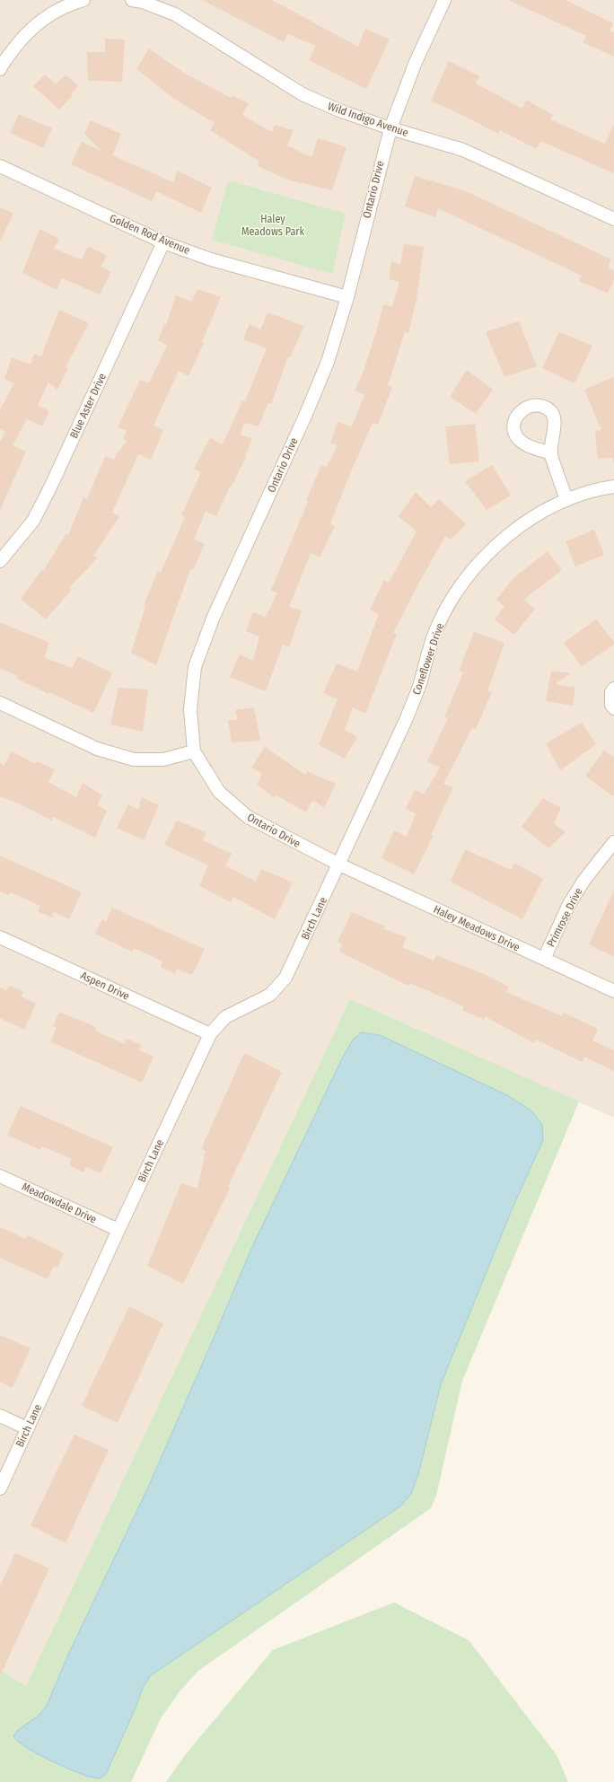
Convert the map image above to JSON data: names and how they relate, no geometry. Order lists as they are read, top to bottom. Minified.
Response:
{"streets":{"street":["Wild Indigo Avenue","Ontario Drive","Golden Rod Avenue","Blue Aster Drive","Coneflower Drive","Primrose Drive","Birch Lane","Haley Meadows Drive","Aspen Drive","Meadowdale Drive"]},"crossings":[["Wild Indigo Avenue","Ontario Drive"],["Ontario Drive","Golden Rod Avenue"],["Ontario Drive","Coneflower Drive"],["Ontario Drive","Birch Lane"],["Ontario Drive","Haley Meadows Drive"],["Golden Rod Avenue","Blue Aster Drive"],["Coneflower Drive","Birch Lane"],["Coneflower Drive","Haley Meadows Drive"],["Primrose Drive","Haley Meadows Drive"],["Birch Lane","Haley Meadows Drive"],["Birch Lane","Aspen Drive"],["Birch Lane","Meadowdale Drive"]],"parks":["Haley Meadows Park"]}
